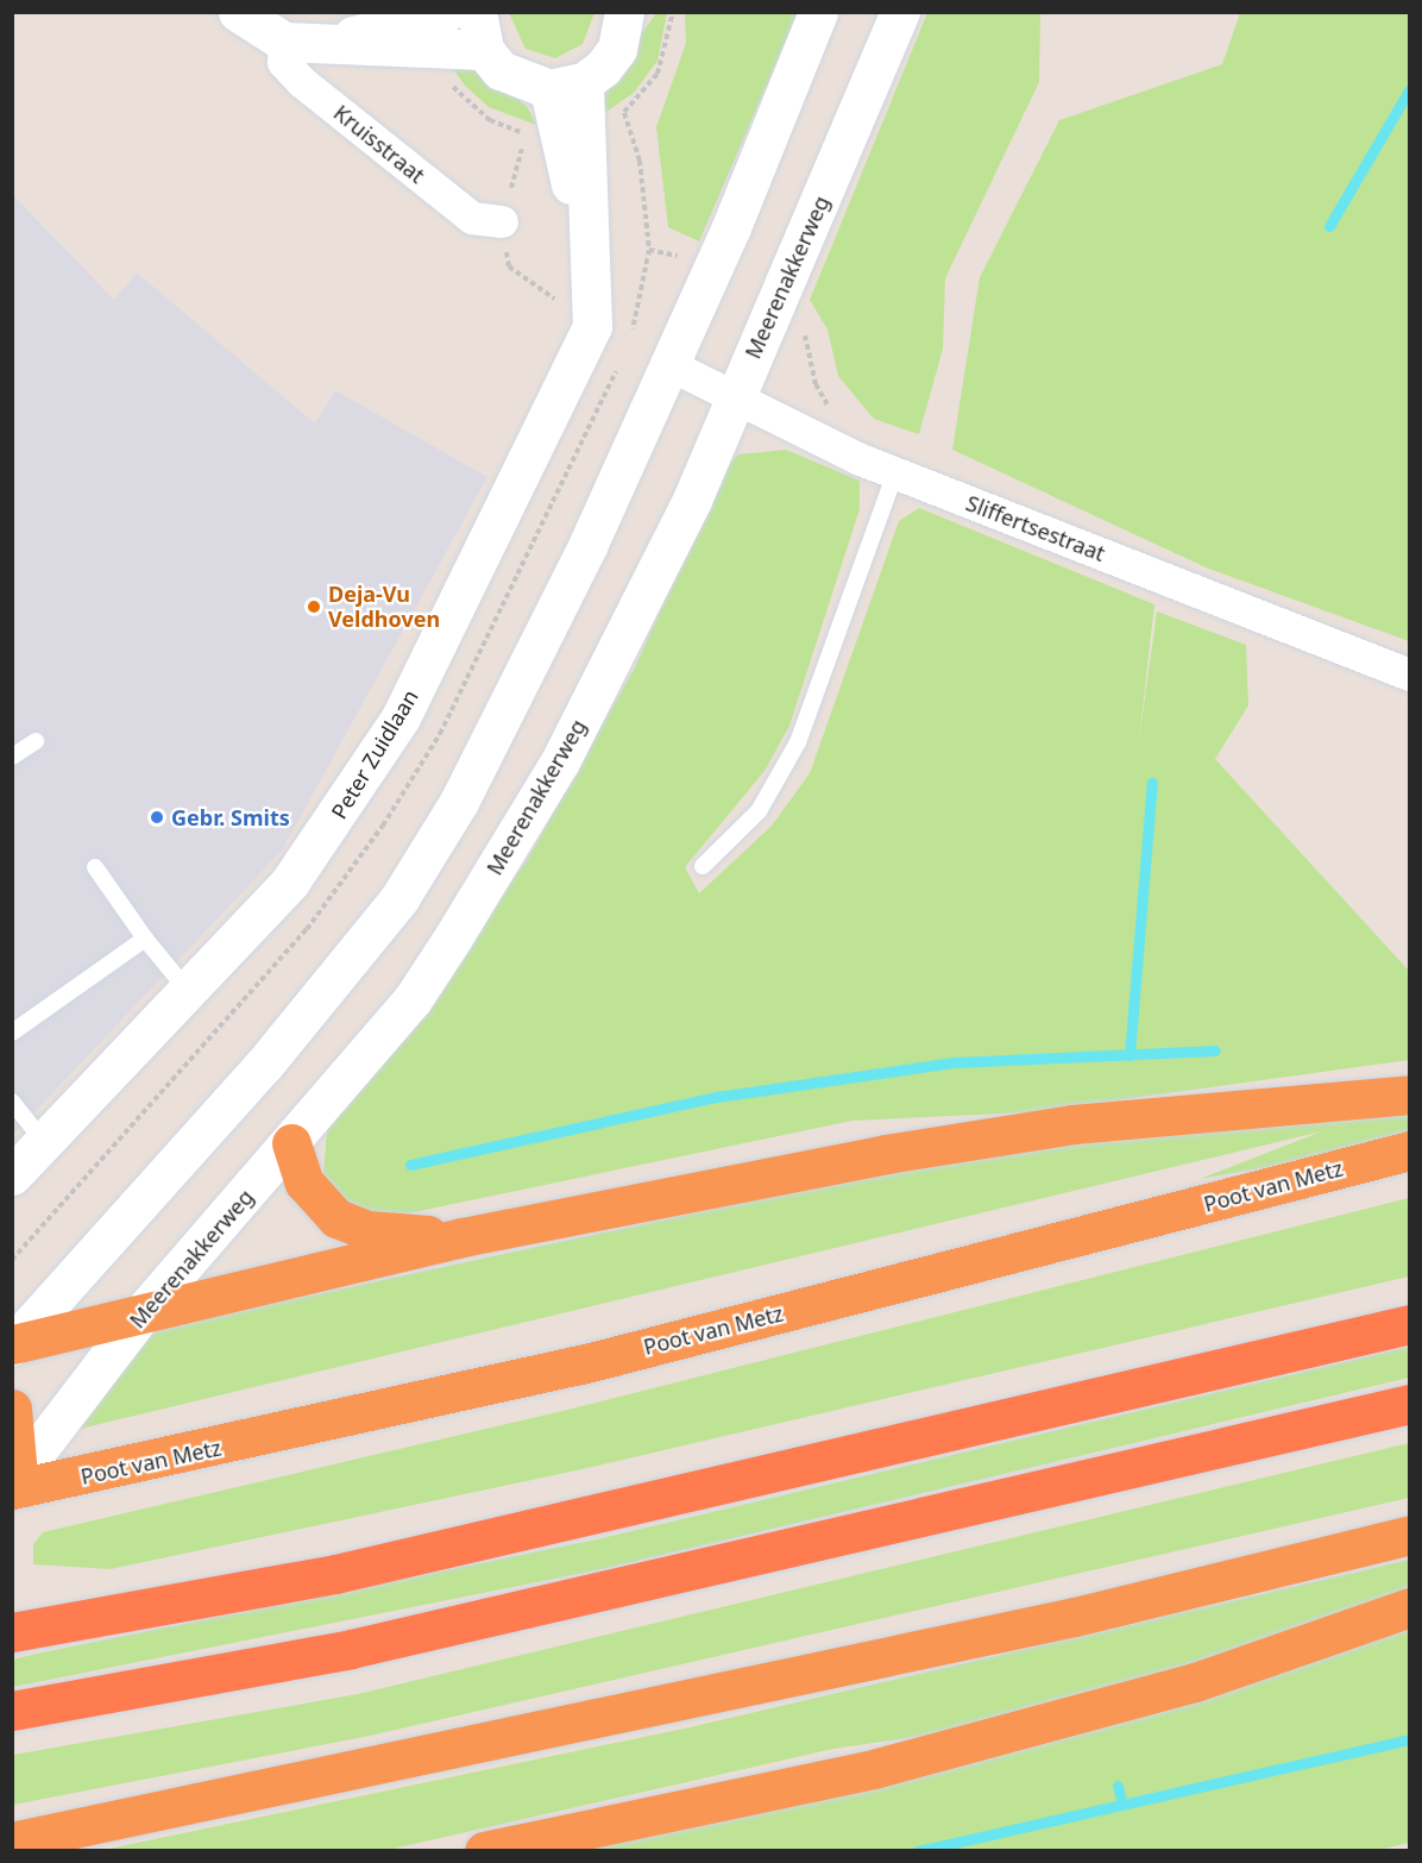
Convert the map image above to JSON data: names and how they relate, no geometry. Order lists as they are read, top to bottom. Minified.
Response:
{"streets":{"highway":["Poot van Metz"],"main road":["Meerenakkerweg","Peter Zuidlaan"],"street":["Kruisstraat","Sliffertsestraat"]},"crossings":[["Meerenakkerweg","Sliffertsestraat"],["Meerenakkerweg","Poot van Metz"]],"places":["Deja-Vu Veldhoven","Gebr. Smits"]}
